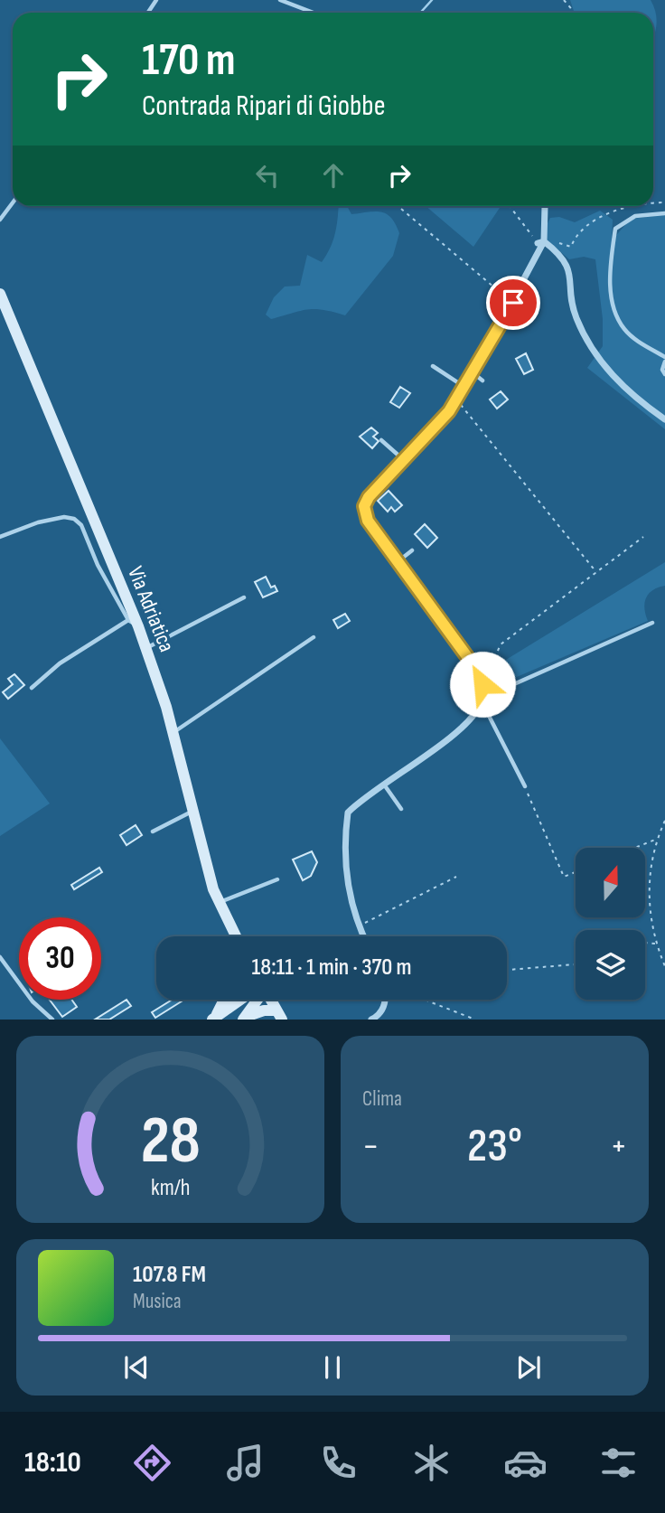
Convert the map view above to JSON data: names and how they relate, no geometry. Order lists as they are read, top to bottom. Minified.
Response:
{"streets":{"main road":["Via Adriatica"]},"north":"top","page":{"turn":["170 m","Contrada Ripari di Giobbe"],"limit":"30","trip":"18:11 · 1 min · 370 m","tile":"Clima","heat":["−","23°","+"],"song":["107.8 FM","Musica"],"tabs":"18:10","gauge":["28","km/h"]}}
